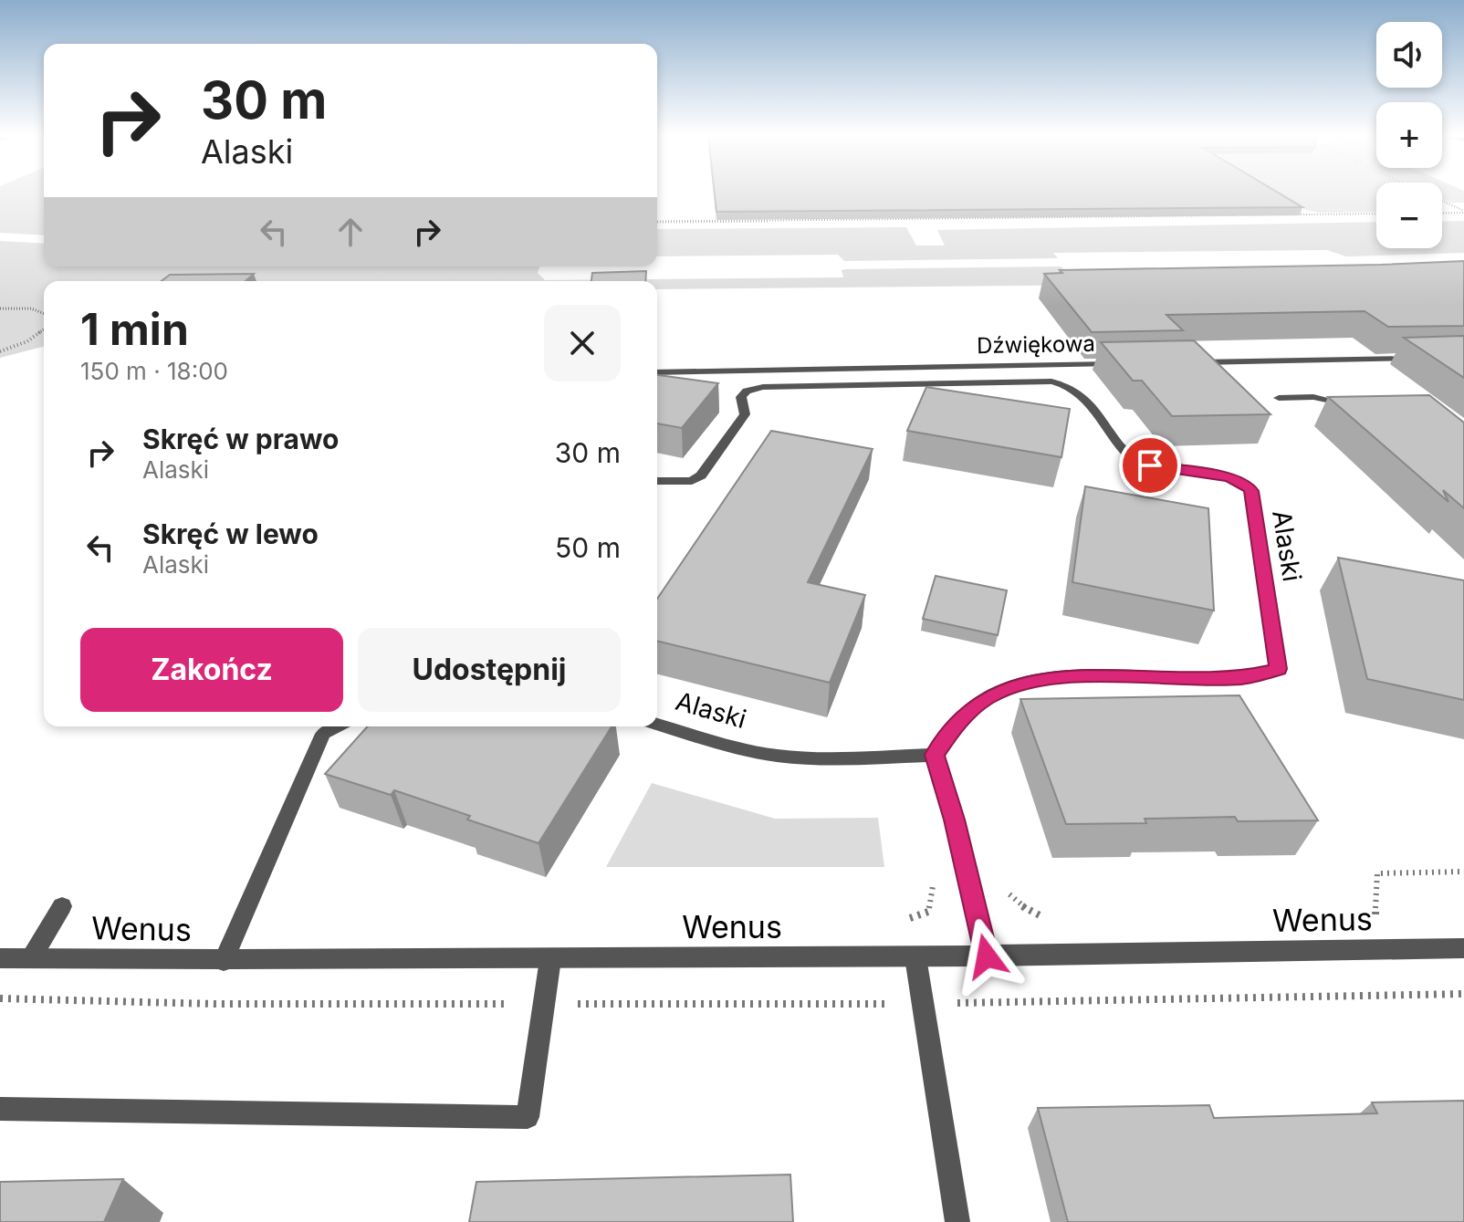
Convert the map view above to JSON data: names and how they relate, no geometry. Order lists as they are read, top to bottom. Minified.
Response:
{"streets":{"street":["Dźwiękowa","Alaski","Wenus"]},"page":{"map_buttons":["+","−"],"turn":["30 m","Alaski"],"heading":["1 min","150 m · 18:00"],"list":[{"name":"Skręć w prawo","note":"Alaski","value":"30 m"},{"name":"Skręć w lewo","note":"Alaski","value":"50 m"}],"buttons":["Zakończ","Udostępnij"]}}
